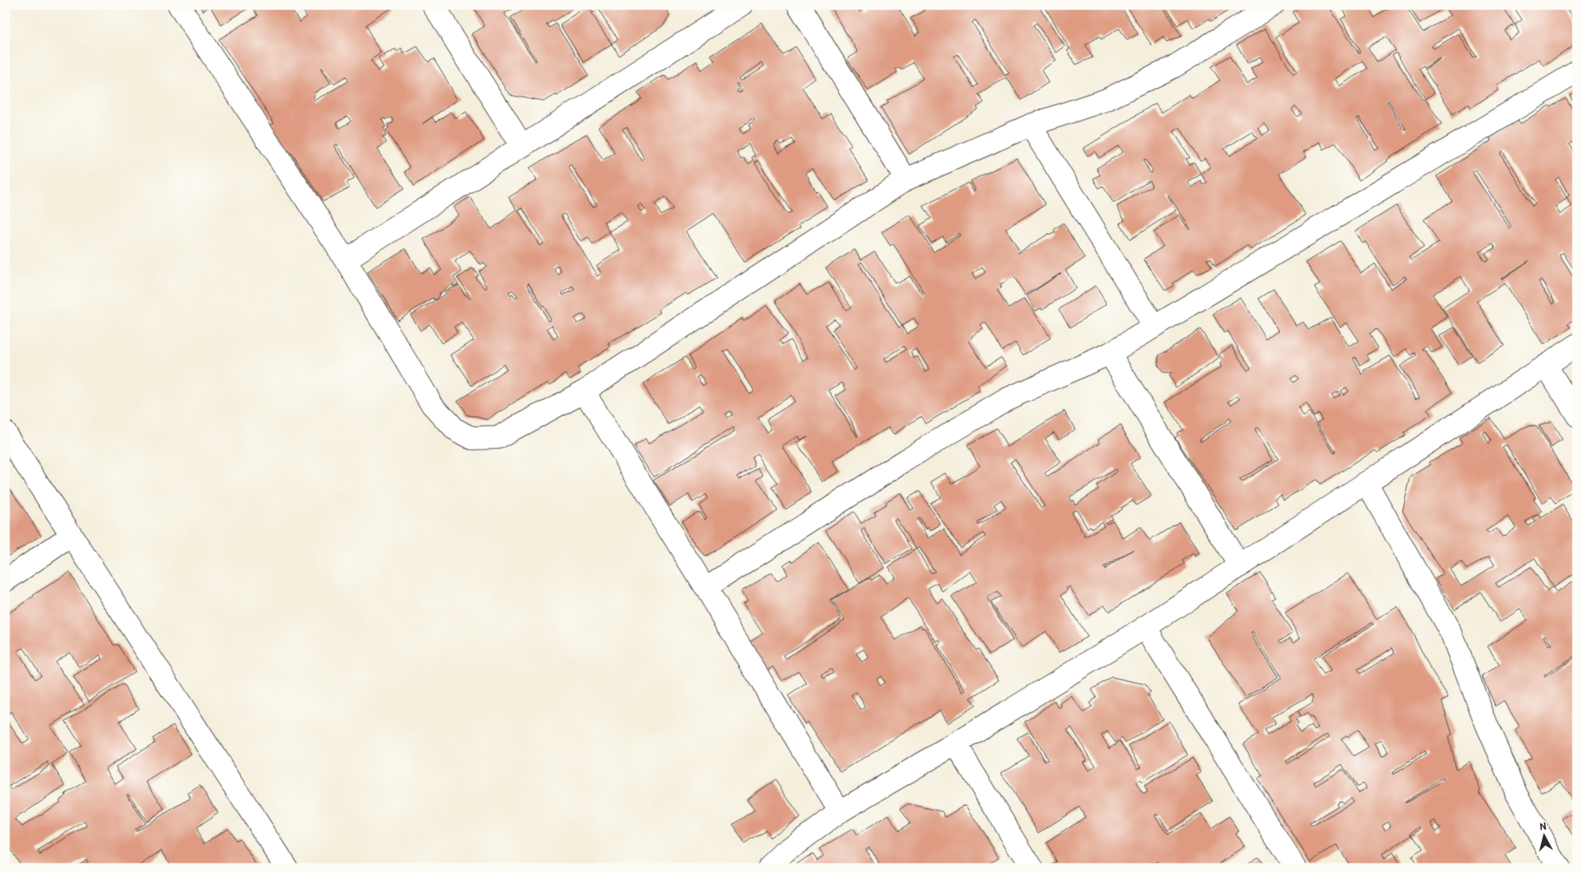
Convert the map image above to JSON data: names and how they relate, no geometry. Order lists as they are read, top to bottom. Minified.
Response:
{"north":"top"}
